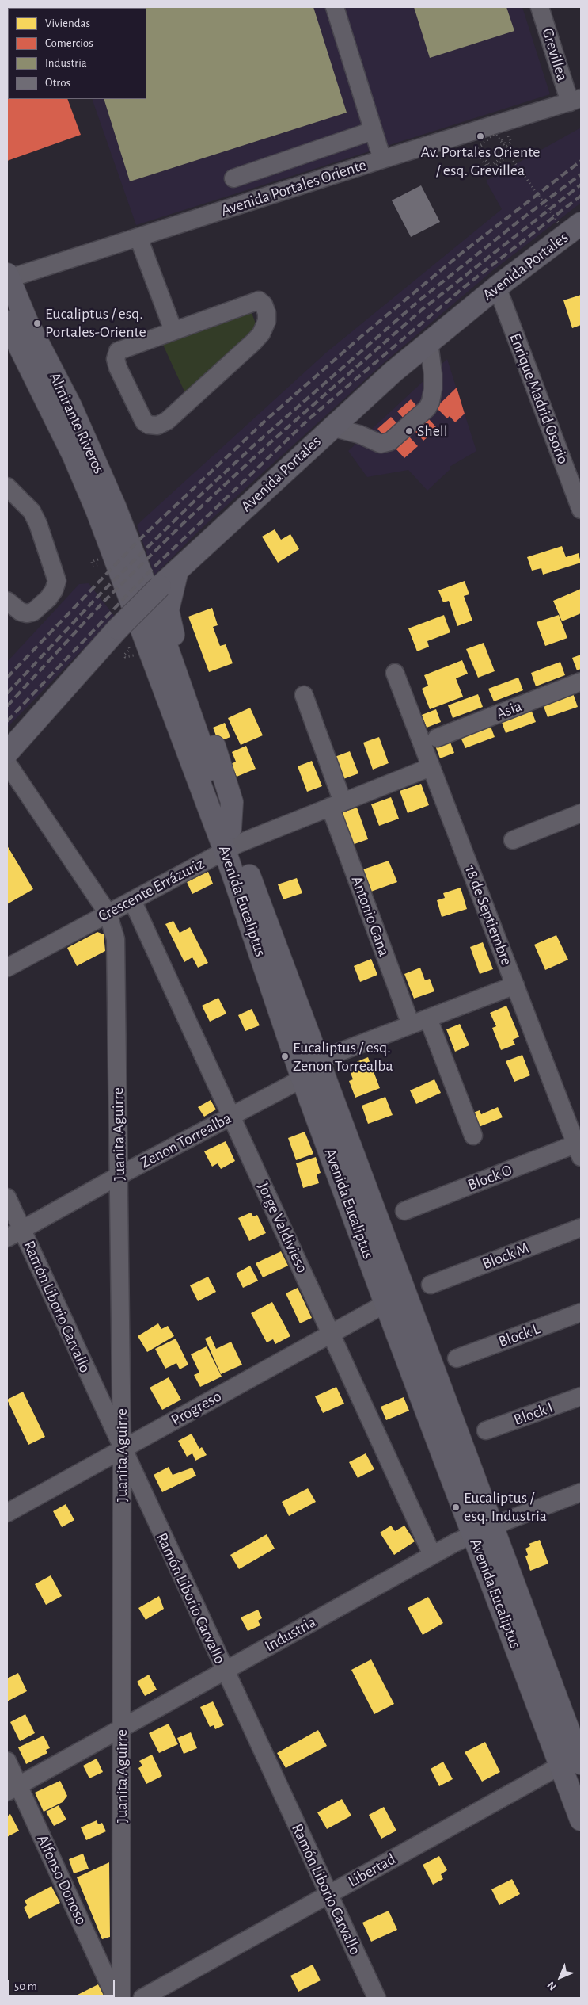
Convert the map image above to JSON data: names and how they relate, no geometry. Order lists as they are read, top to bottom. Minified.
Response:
{"streets":{"main road":["Avenida Portales","Almirante Riveros","Avenida Eucaliptus"],"street":["Grevillea","Avenida Portales Oriente","Enrique Madrid Osorio","Asia","Crescente Errázuriz","18 de Septiembre","Antonio Gana","Juanita Aguirre","Zenon Torrealba","Block O","Jorge Valdivieso","Block M","Ramón Liborio Carvallo","Block L","Progreso","Block I","Industria","Libertad","Alfonso Donoso"]},"crossings":[["Grevillea","Avenida Portales Oriente"],["Avenida Portales Oriente","Almirante Riveros"],["Avenida Portales","Enrique Madrid Osorio"],["Almirante Riveros","Avenida Eucaliptus"],["Crescente Errázuriz","Avenida Eucaliptus"],["Crescente Errázuriz","18 de Septiembre"],["Crescente Errázuriz","Antonio Gana"],["Crescente Errázuriz","Juanita Aguirre"],["Crescente Errázuriz","Jorge Valdivieso"],["Avenida Eucaliptus","Zenon Torrealba"],["Avenida Eucaliptus","Progreso"],["Avenida Eucaliptus","Industria"],["Avenida Eucaliptus","Libertad"],["18 de Septiembre","Block O"],["Juanita Aguirre","Zenon Torrealba"],["Juanita Aguirre","Ramón Liborio Carvallo"],["Juanita Aguirre","Progreso"],["Juanita Aguirre","Industria"],["Zenon Torrealba","Jorge Valdivieso"],["Zenon Torrealba","Ramón Liborio Carvallo"],["Jorge Valdivieso","Progreso"],["Jorge Valdivieso","Industria"],["Ramón Liborio Carvallo","Progreso"],["Ramón Liborio Carvallo","Industria"],["Ramón Liborio Carvallo","Libertad"],["Industria","Alfonso Donoso"]],"places":["Av. Portales Oriente / esq. Grevillea","Eucaliptus / esq. Portales-Oriente","Shell","Eucaliptus / esq. Zenon Torrealba","Eucaliptus / esq. Industria"],"legend":["Viviendas","Comercios","Industria","Otros"],"scale_bar":"50 m","north":"bottom left"}
